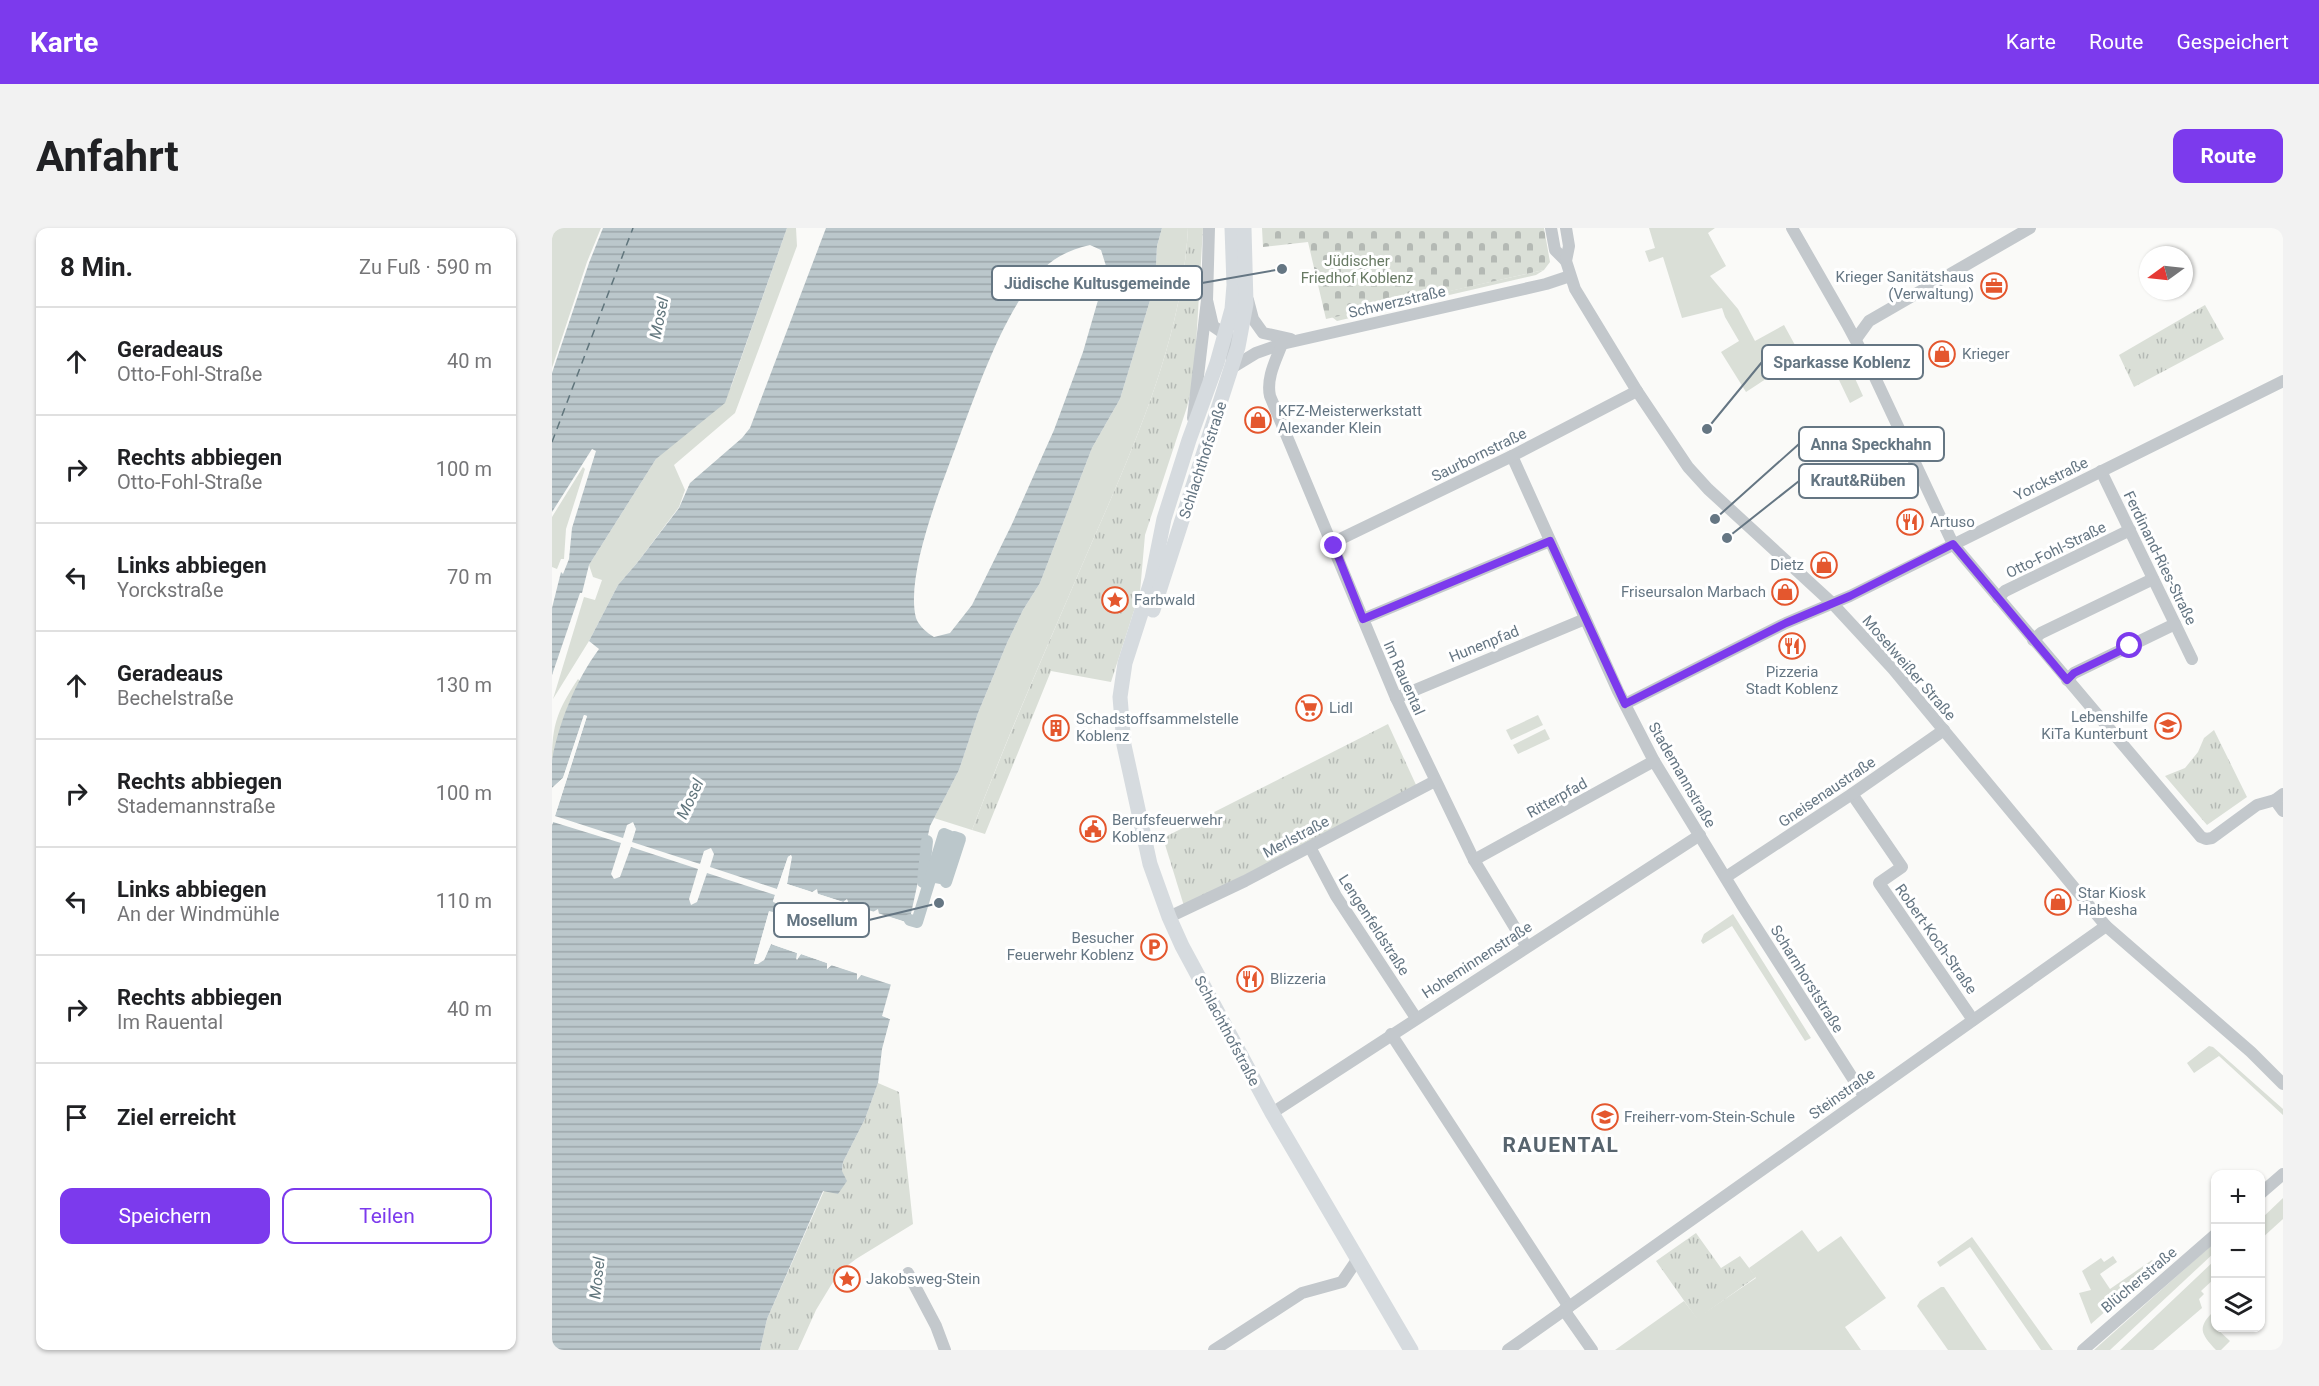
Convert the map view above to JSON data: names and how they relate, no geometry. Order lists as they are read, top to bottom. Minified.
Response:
{"streets":{"main road":["Schlachthofstraße"],"street":["Schwerzstraße","Saurbornstraße","Yorckstraße","Otto-Fohl-Straße","Ferdinand-Ries-Straße","Hunenpfad","Moselweißer Straße","Im Rauental","Stademannstraße","Gneisenaustraße","Ritterpfad","Merlstraße","Lengenfeldstraße","Robert-Koch-Straße","Hoheminnenstraße","Scharnhorststraße","Steinstraße","Blücherstraße"]},"crossings":[["Schwerzstraße","Schlachthofstraße"],["Schwerzstraße","Moselweißer Straße"],["Schwerzstraße","Im Rauental"],["Saurbornstraße","Moselweißer Straße"],["Saurbornstraße","Im Rauental"],["Saurbornstraße","Stademannstraße"],["Schlachthofstraße","Merlstraße"],["Schlachthofstraße","Hoheminnenstraße"],["Yorckstraße","Otto-Fohl-Straße"],["Yorckstraße","Ferdinand-Ries-Straße"],["Yorckstraße","Moselweißer Straße"],["Yorckstraße","Stademannstraße"],["Otto-Fohl-Straße","Ferdinand-Ries-Straße"],["Hunenpfad","Im Rauental"],["Hunenpfad","Stademannstraße"],["Moselweißer Straße","Gneisenaustraße"],["Moselweißer Straße","Steinstraße"],["Im Rauental","Ritterpfad"],["Im Rauental","Merlstraße"],["Im Rauental","Hoheminnenstraße"],["Stademannstraße","Gneisenaustraße"],["Stademannstraße","Ritterpfad"],["Stademannstraße","Hoheminnenstraße"],["Stademannstraße","Scharnhorststraße"],["Gneisenaustraße","Robert-Koch-Straße"],["Gneisenaustraße","Scharnhorststraße"],["Merlstraße","Lengenfeldstraße"],["Lengenfeldstraße","Hoheminnenstraße"],["Robert-Koch-Straße","Steinstraße"],["Scharnhorststraße","Steinstraße"]],"districts":["RAUENTAL"],"water":["Mosel"],"parks":["Jüdischer Friedhof Koblenz"],"places":{"other":["Jüdische Kultusgemeinde","Sparkasse Koblenz","Anna Speckhahn","Kraut&Rüben","Mosellum"],"office":["Krieger Sanitätshaus (Verwaltung)"],"shop":["Krieger","KFZ-Meisterwerkstatt Alexander Klein","Dietz","Friseursalon Marbach","Star Kiosk Habesha"],"restaurant":["Artuso","Pizzeria Stadt Koblenz","Blizzeria"],"place":["Farbwald","Jakobsweg-Stein"],"supermarket":["Lidl"],"school or university":["Lebenshilfe KiTa Kunterbunt","Freiherr-vom-Stein-Schule"],"building":["Schadstoffsammelstelle Koblenz"],"public building":["Berufsfeuerwehr Koblenz"],"parking":["Besucher Feuerwehr Koblenz"]},"north":"left","page":{"header":"Karte","nav":["Karte","Route","Gespeichert"],"buttons":["Route",["Speichern","Teilen"]],"title":"Anfahrt","heading":["8 Min.","Zu Fuß · 590 m"],"list":[["Geradeaus","Otto-Fohl-Straße","40 m"],["Rechts abbiegen","Otto-Fohl-Straße","100 m"],["Links abbiegen","Yorckstraße","70 m"],["Geradeaus","Bechelstraße","130 m"],["Rechts abbiegen","Stademannstraße","100 m"],["Links abbiegen","An der Windmühle","110 m"],["Rechts abbiegen","Im Rauental","40 m"],"Ziel erreicht"],"map_buttons":["+","−"]}}
